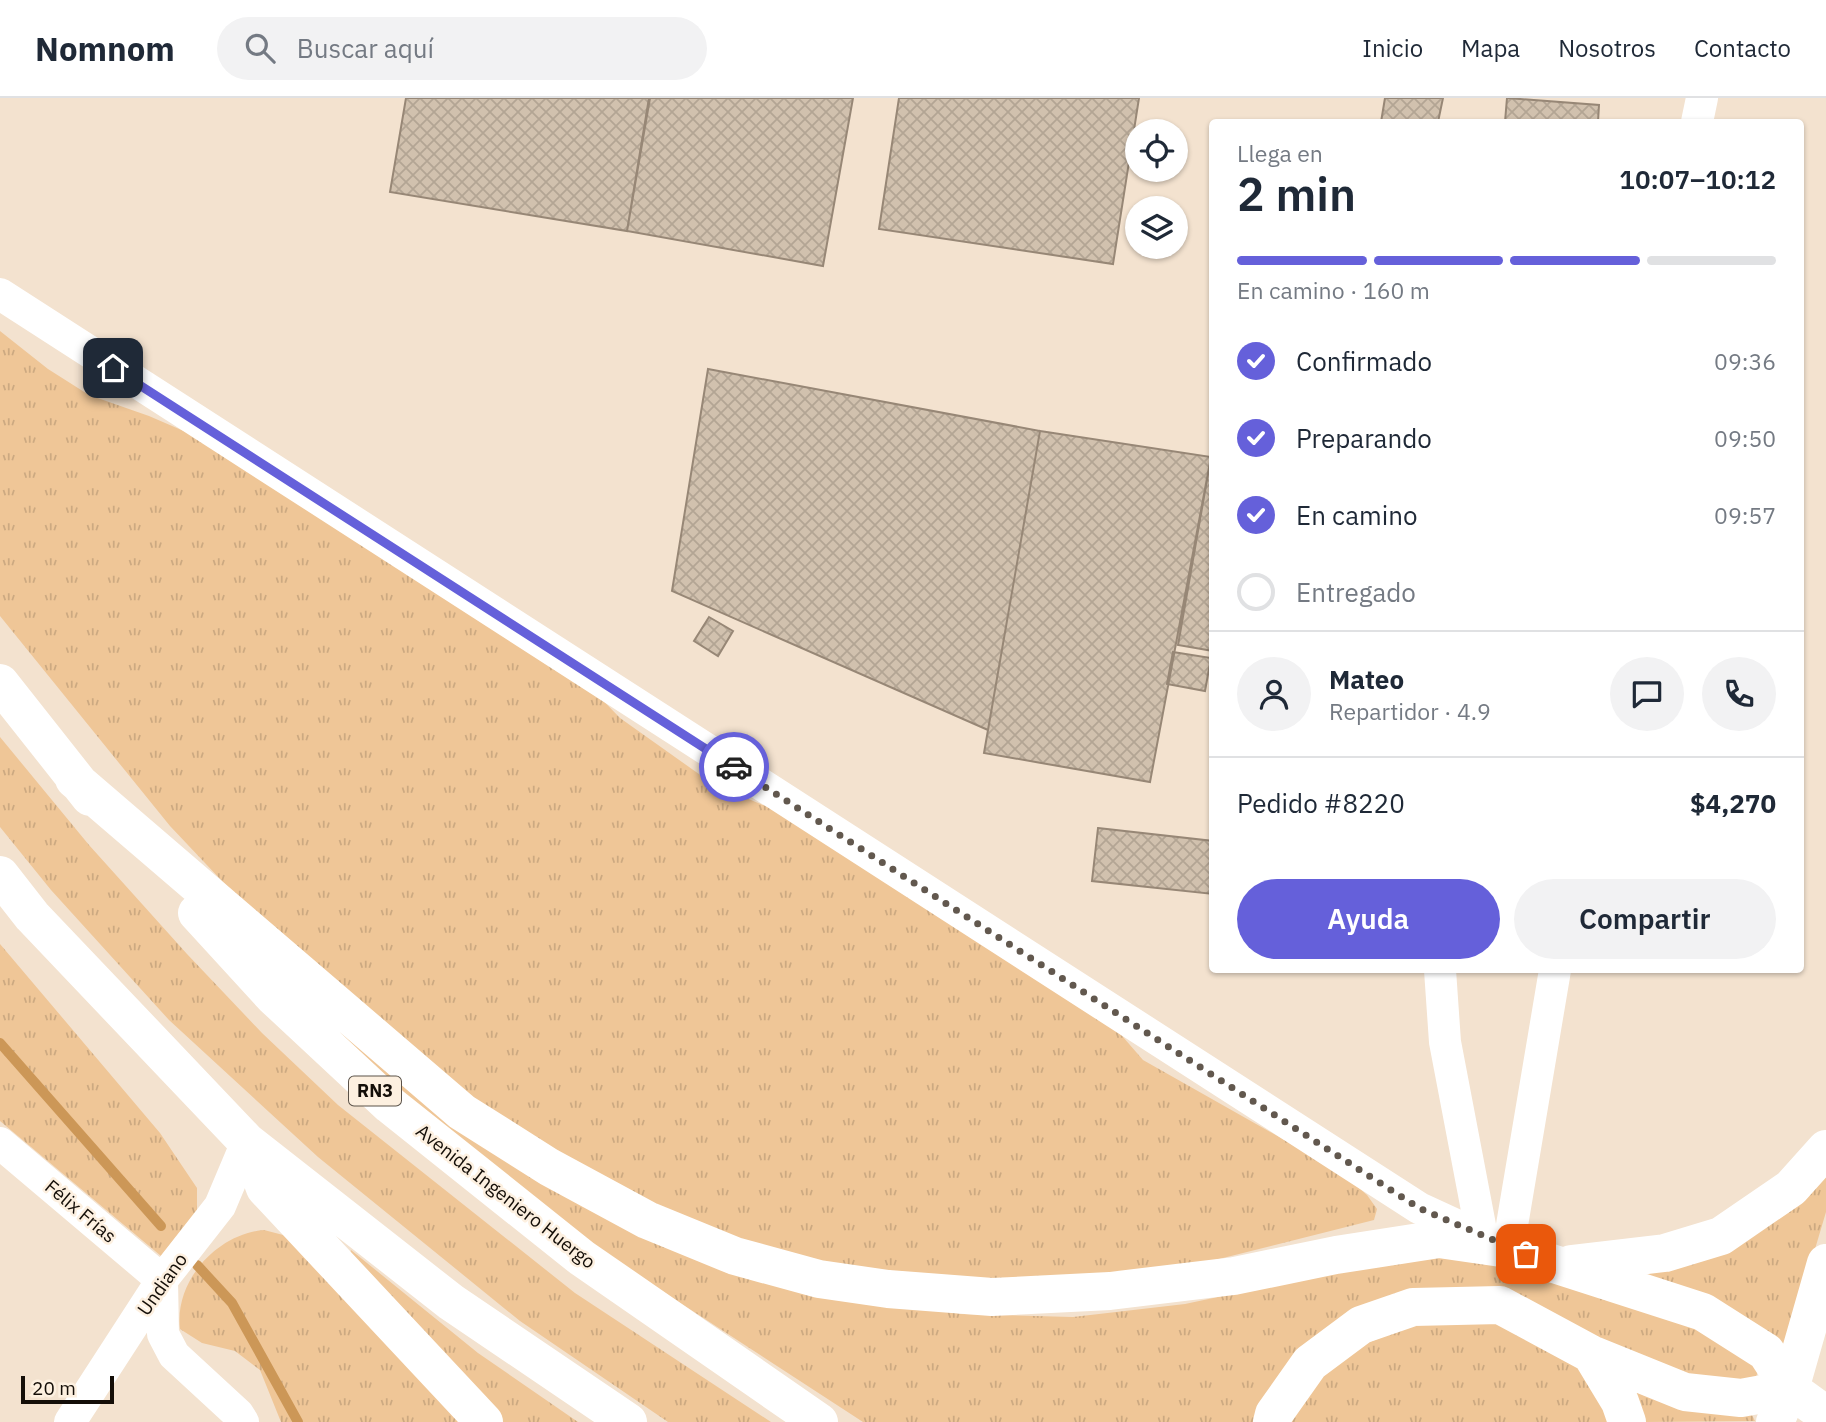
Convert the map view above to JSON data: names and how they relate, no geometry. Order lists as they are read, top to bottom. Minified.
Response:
{"streets":{"main road":["RN3","Avenida Ingeniero Huergo"],"street":["Félix Frías","Undiano"]},"crossings":[["Félix Frías","Undiano"]],"scale_bar":"20 m","page":{"header":"Nomnom","search":"Buscar aquí","nav":["Inicio","Mapa","Nosotros","Contacto"],"heading":["2 min","Llega en","10:07–10:12"],"panel":["Mateo","Repartidor · 4.9","Pedido #8220","$4,270"],"bar":"En camino · 160 m","list":[["Confirmado","09:36"],["Preparando","09:50"],["En camino","09:57"],"Entregado"],"buttons":["Ayuda","Compartir"],"scale":"20 m"}}
